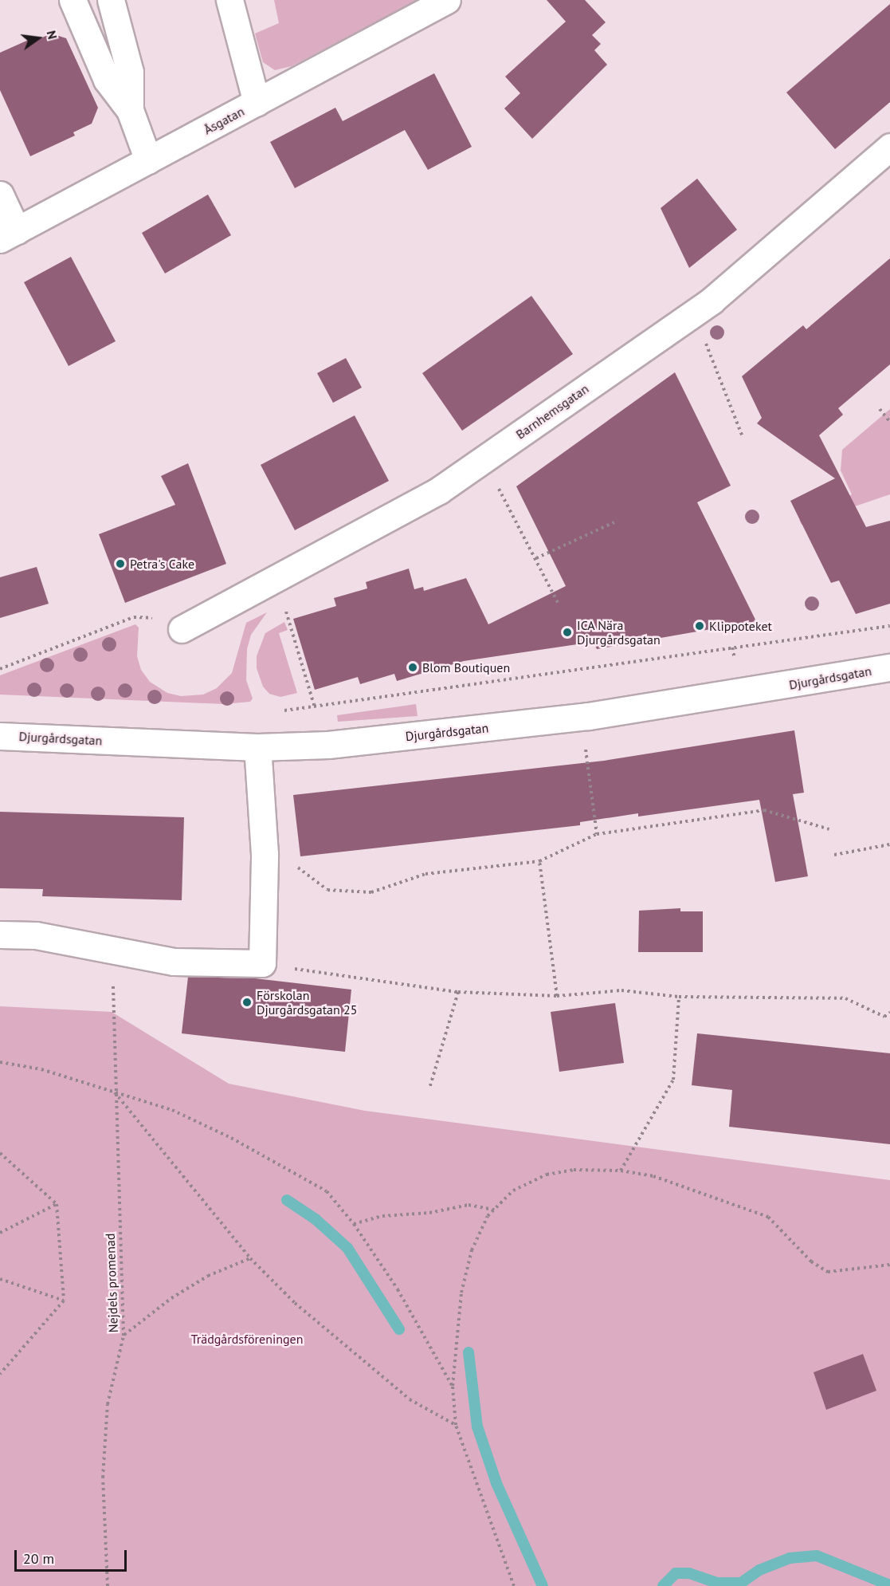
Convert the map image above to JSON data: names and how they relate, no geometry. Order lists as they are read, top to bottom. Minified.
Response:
{"streets":{"street":["Åsgatan","Barnhemsgatan","Djurgårdsgatan"],"path":["Nejdels promenad"]},"parks":["Trädgårdsföreningen"],"places":["Petra's Cake","Klippoteket","ICA Nära Djurgårdsgatan","Blom Boutiquen","Förskolan Djurgårdsgatan 25"],"scale_bar":"20 m","north":"right"}
